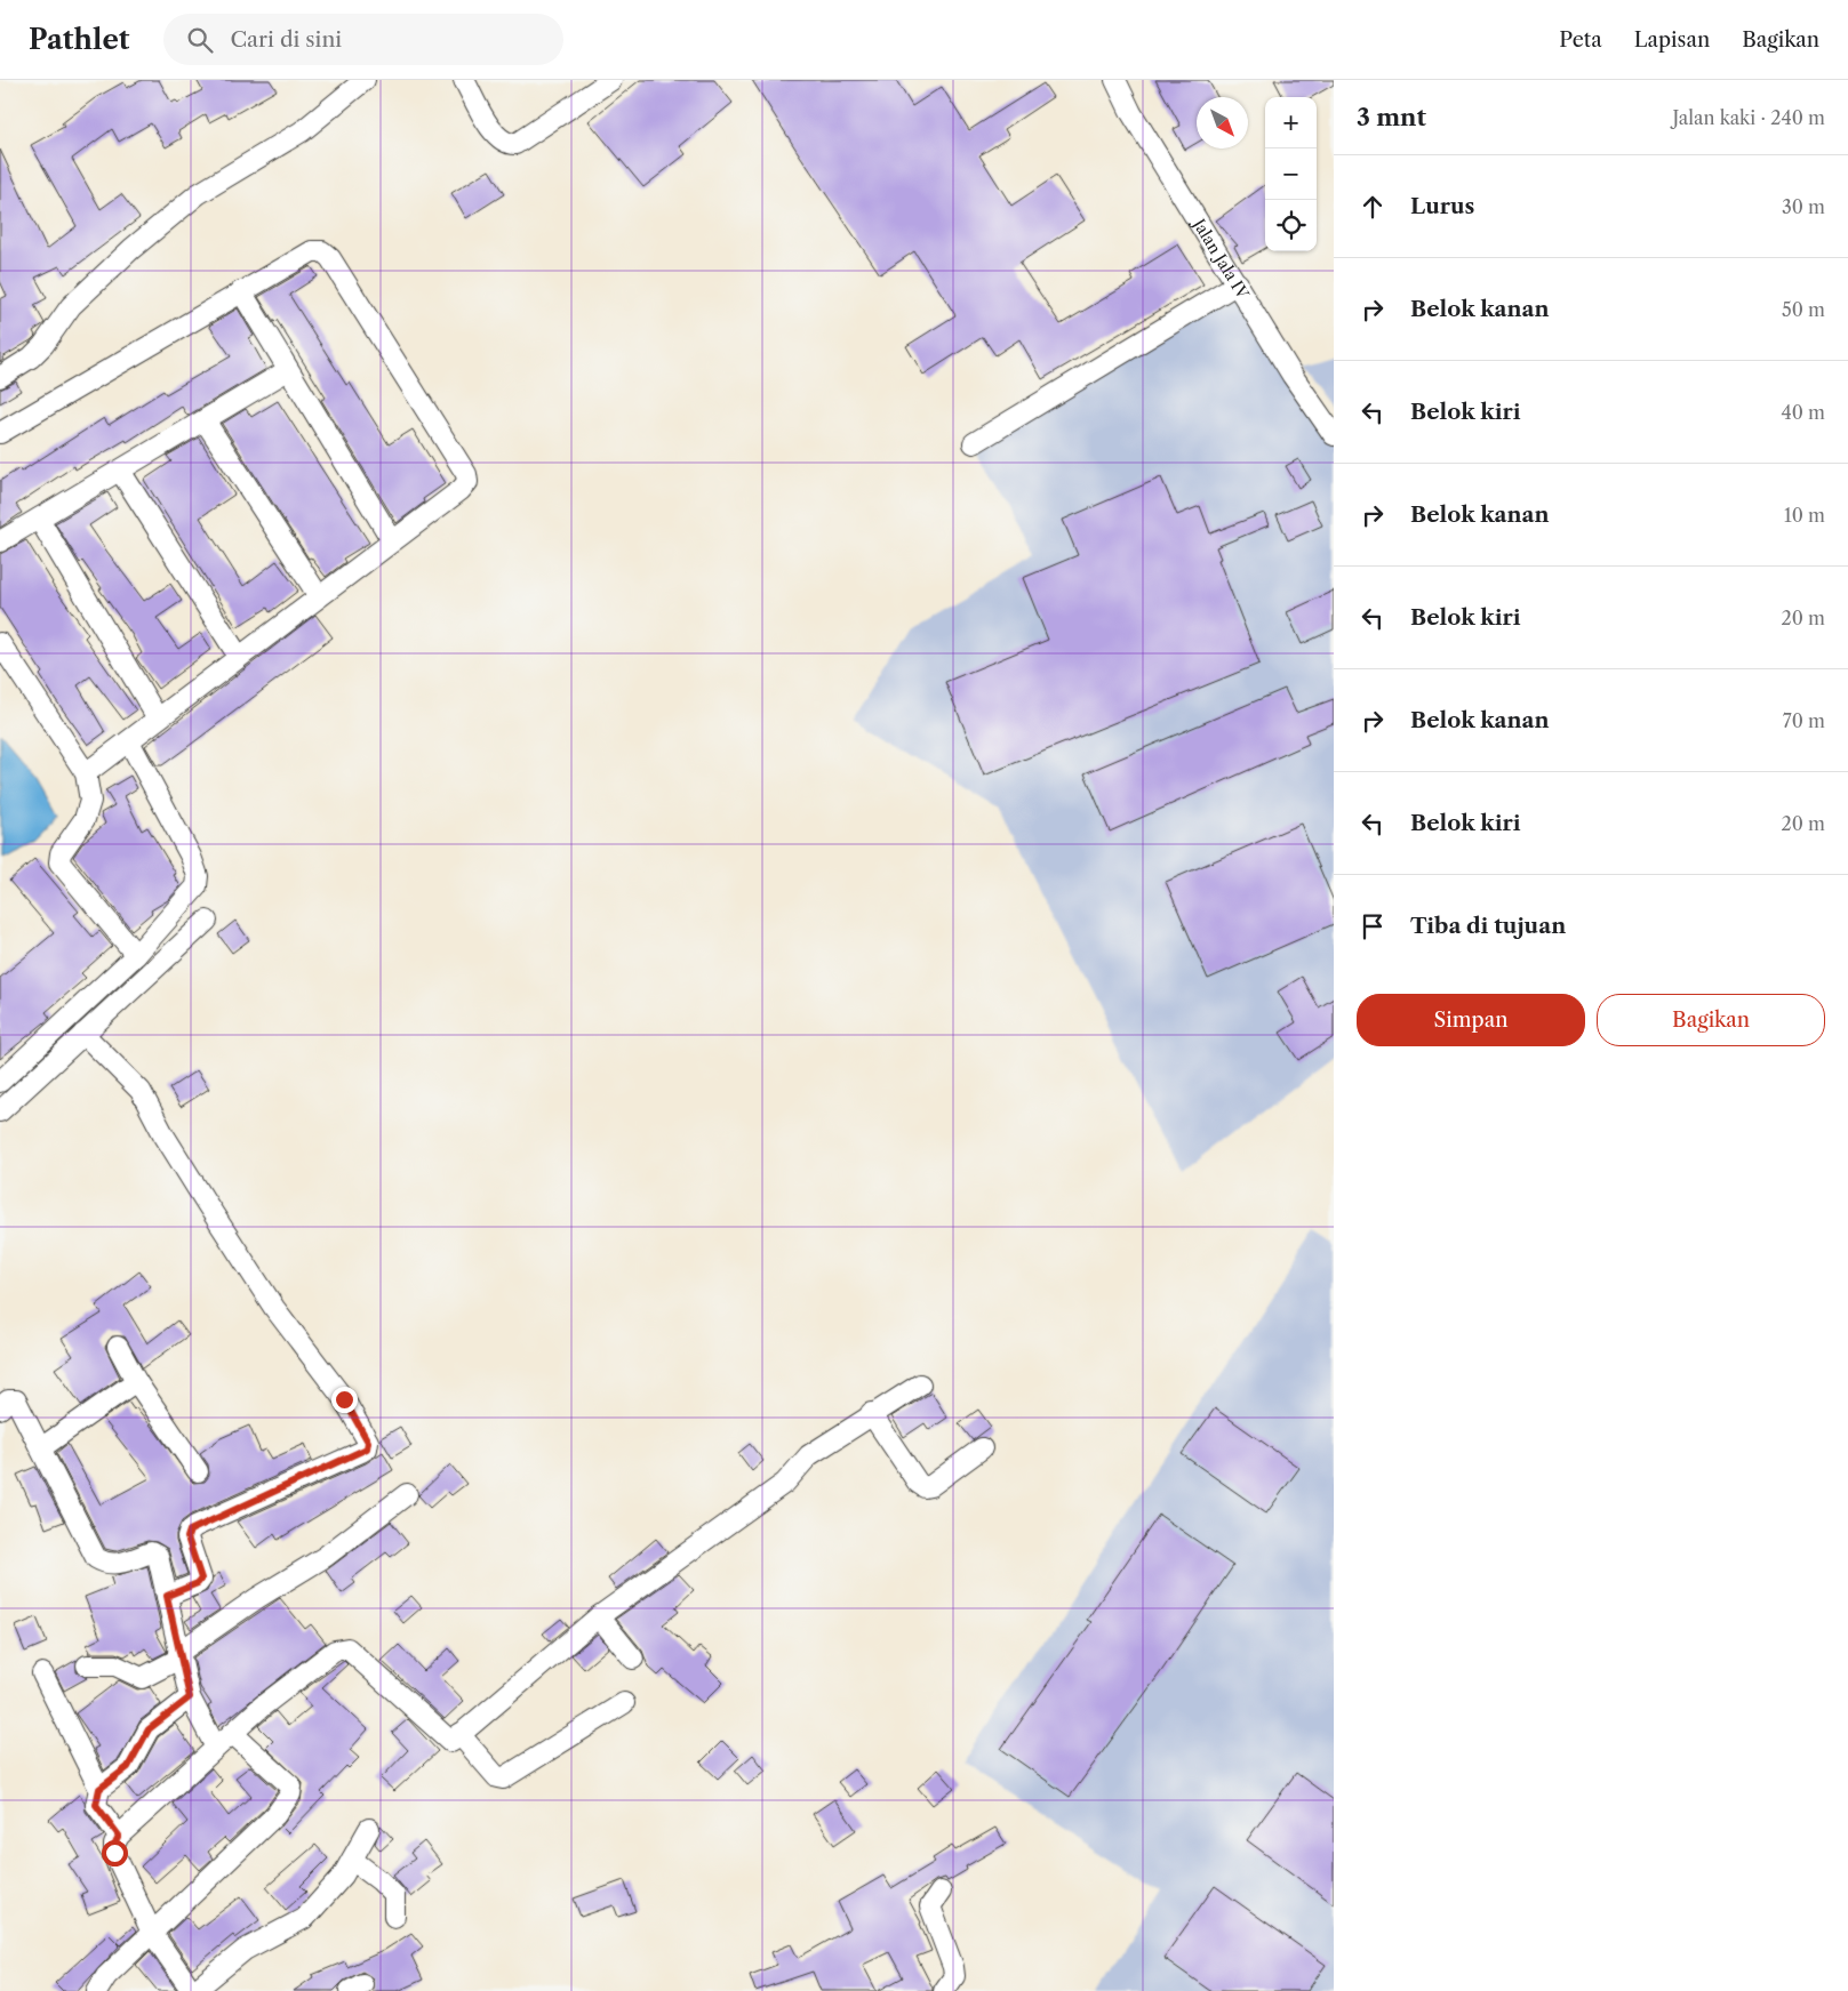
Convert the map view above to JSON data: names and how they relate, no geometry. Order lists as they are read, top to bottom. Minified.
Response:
{"streets":{"street":["Jalan Jala IV"]},"north":"bottom right","page":{"header":"Pathlet","search":"Cari di sini","nav":["Peta","Lapisan","Bagikan"],"heading":["3 mnt","Jalan kaki · 240 m"],"map_buttons":["+","−"],"list":[["Lurus","30 m"],["Belok kanan","50 m"],["Belok kiri","40 m"],["Belok kanan","10 m"],["Belok kiri","20 m"],["Belok kanan","70 m"],["Belok kiri","20 m"],"Tiba di tujuan"],"buttons":["Simpan","Bagikan"]}}
